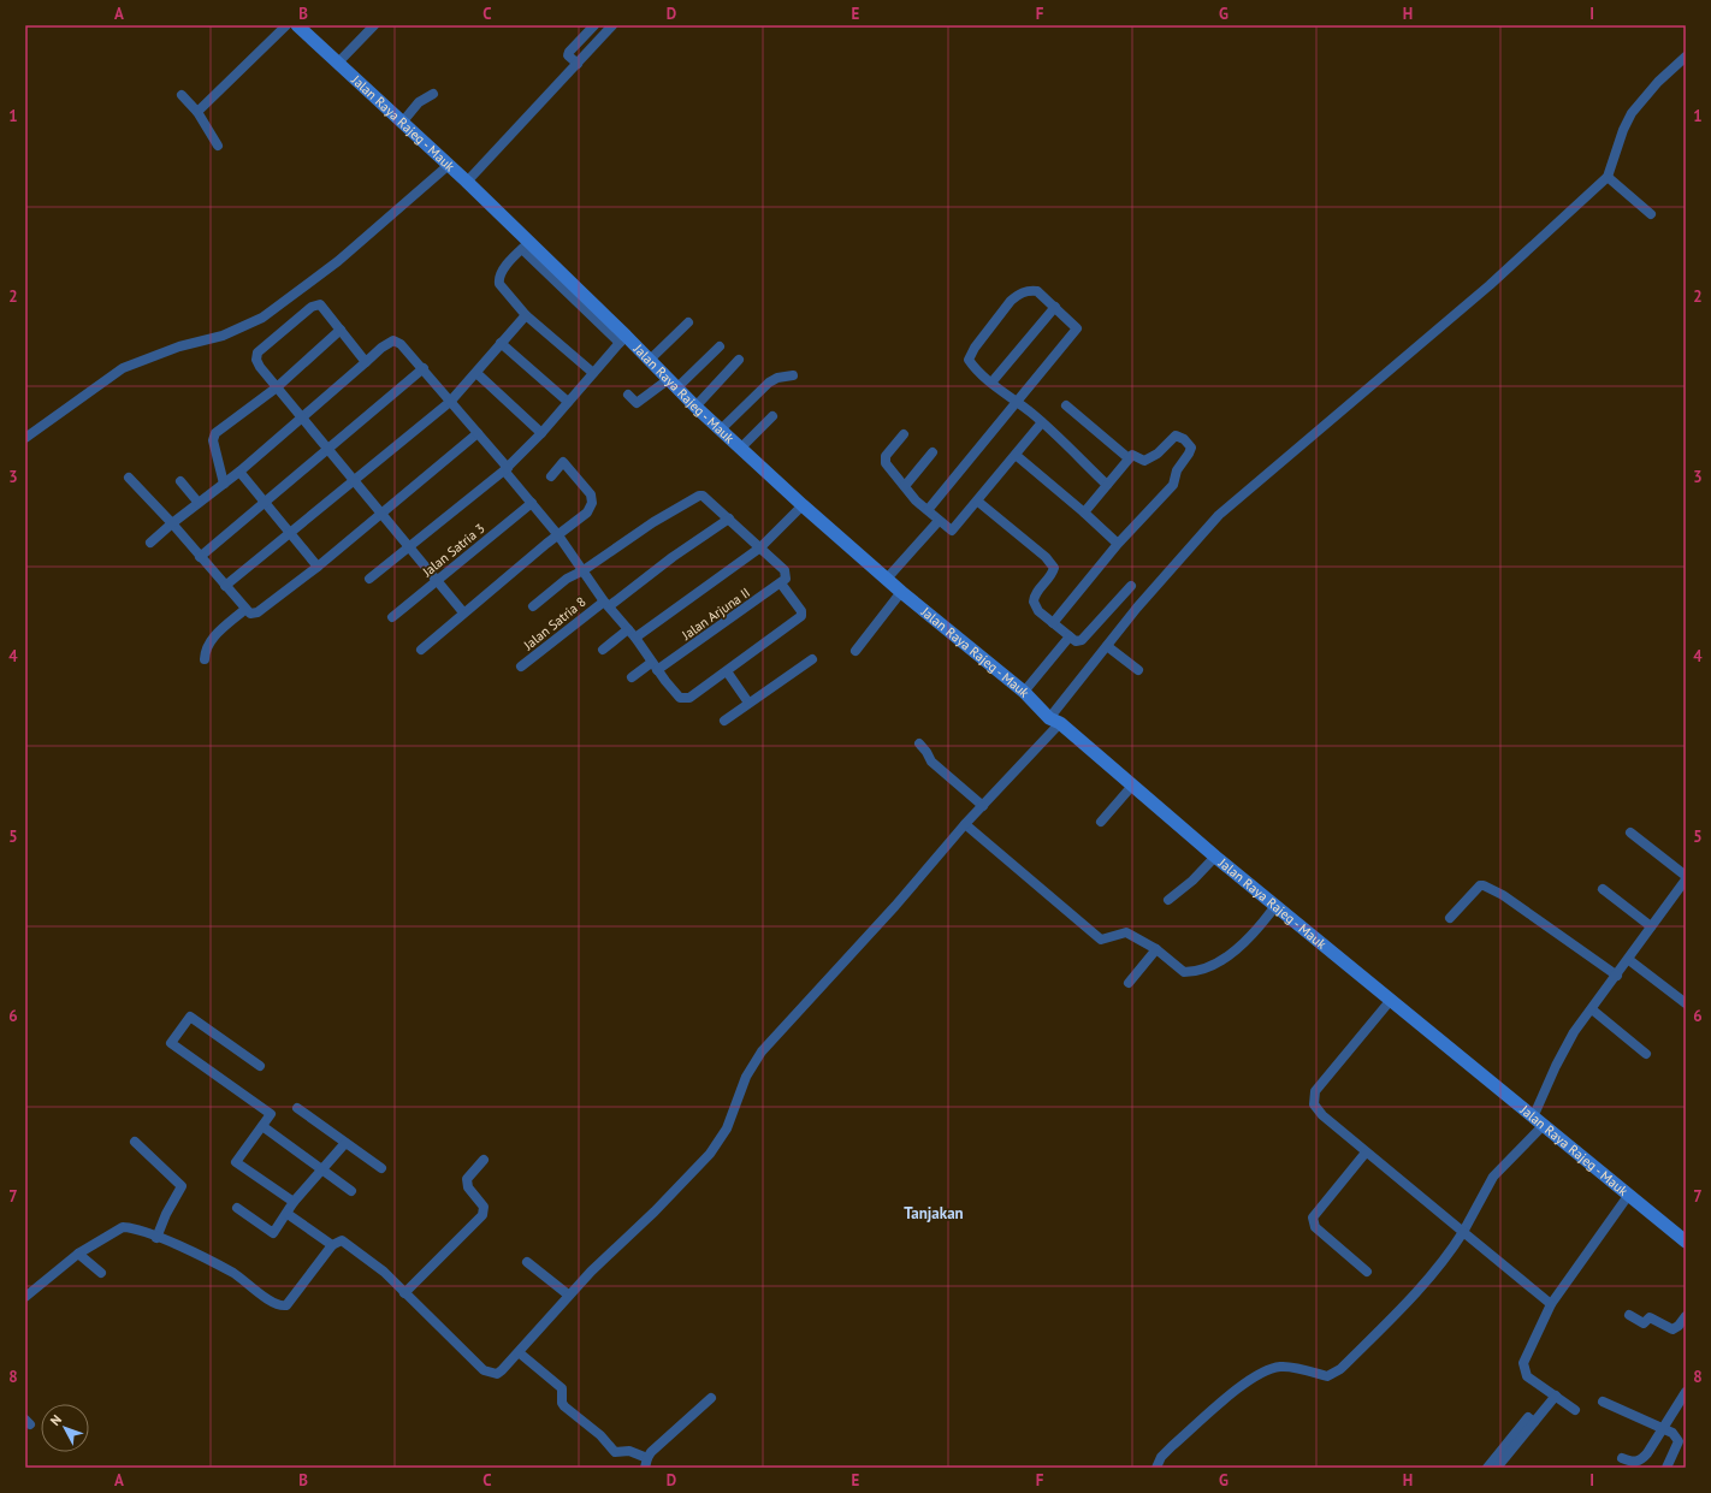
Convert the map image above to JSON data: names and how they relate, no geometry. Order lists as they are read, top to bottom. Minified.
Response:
{"streets":{"main road":["Jalan Raya Rajeg - Mauk"],"street":["Jalan Satria 3","Jalan Arjuna II","Jalan Satria 8"]},"districts":["Tanjakan"],"north":"top left","grid":{"columns":["A","B","C","D","E","F","G","H","I"],"rows":["1","2","3","4","5","6","7","8"]}}
